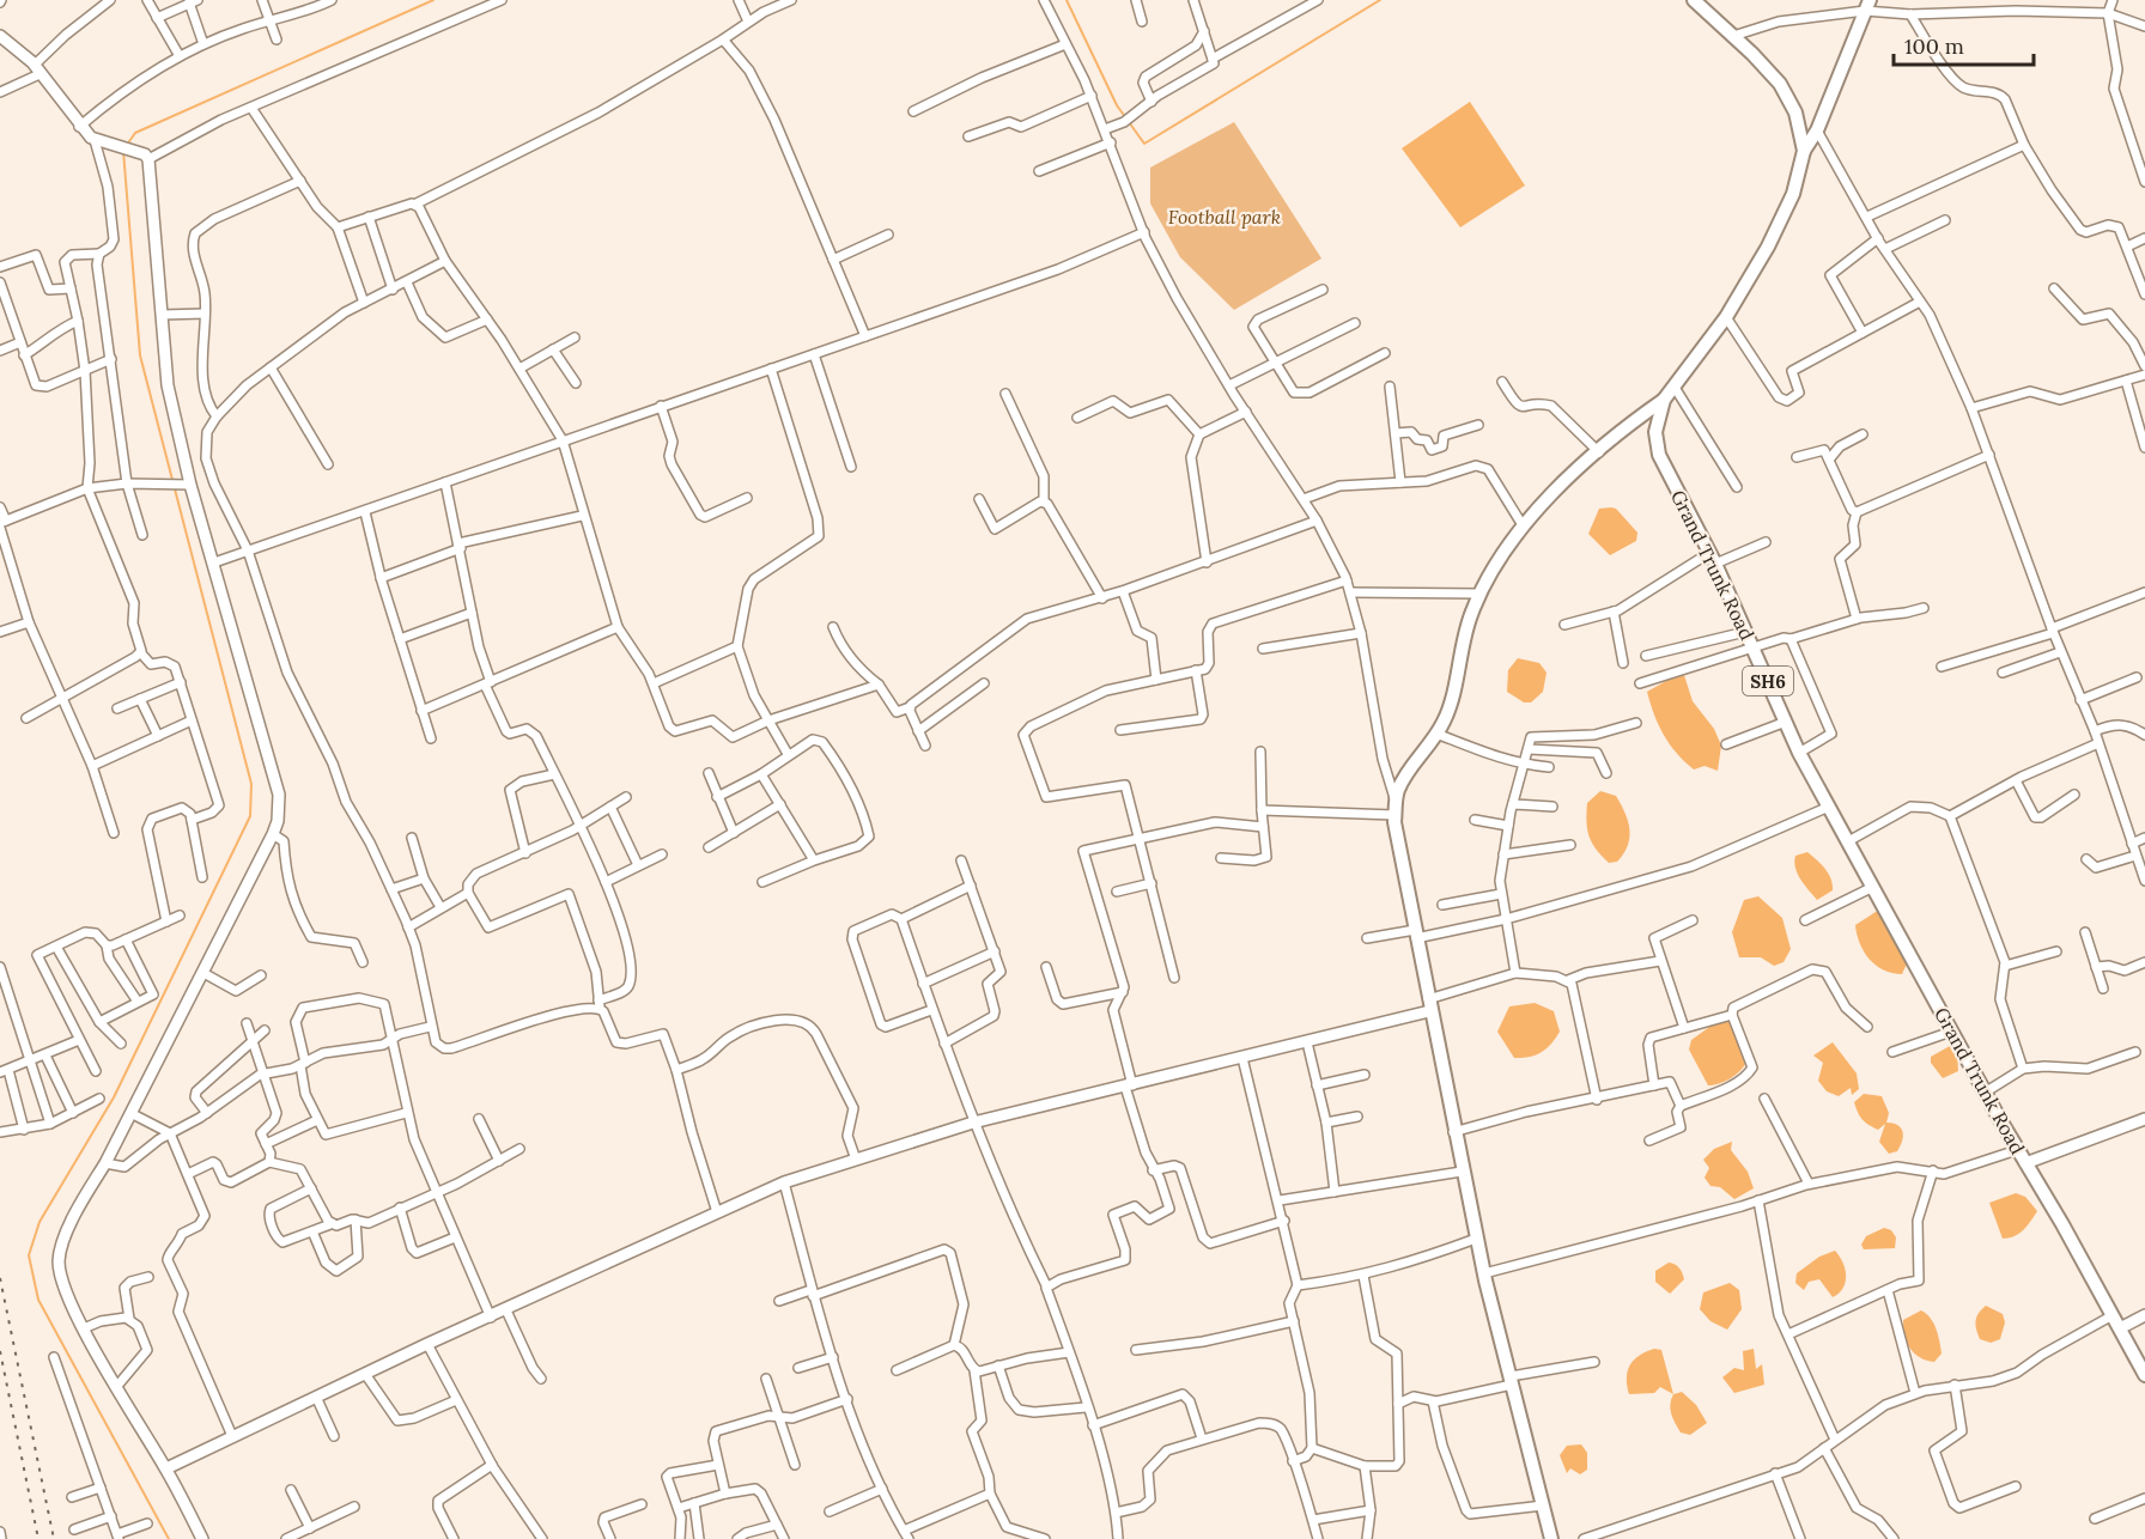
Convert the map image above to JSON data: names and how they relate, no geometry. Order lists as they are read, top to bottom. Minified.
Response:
{"streets":{"main road":["Grand Trunk Road","SH6"]},"parks":["Football park"],"scale_bar":"100 m"}
